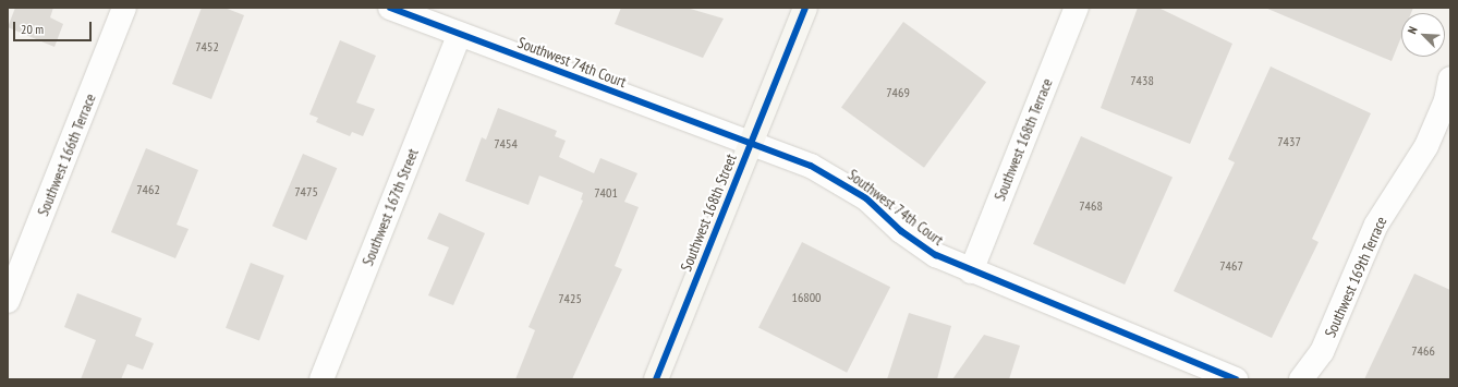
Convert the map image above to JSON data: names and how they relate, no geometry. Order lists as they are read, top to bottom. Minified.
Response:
{"streets":{"street":["Southwest 74th Court","Southwest 168th Terrace","Southwest 166th Terrace","Southwest 167th Street","Southwest 168th Street","Southwest 169th Terrace"]},"crossings":[["Southwest 74th Court","Southwest 168th Terrace"],["Southwest 74th Court","Southwest 167th Street"],["Southwest 74th Court","Southwest 168th Street"]],"house_numbers":["7452","7438","7469","7437","7454","7462","7475","7401","7468","7467","16800","7425","7466"],"scale_bar":"20 m","north":"top left"}
